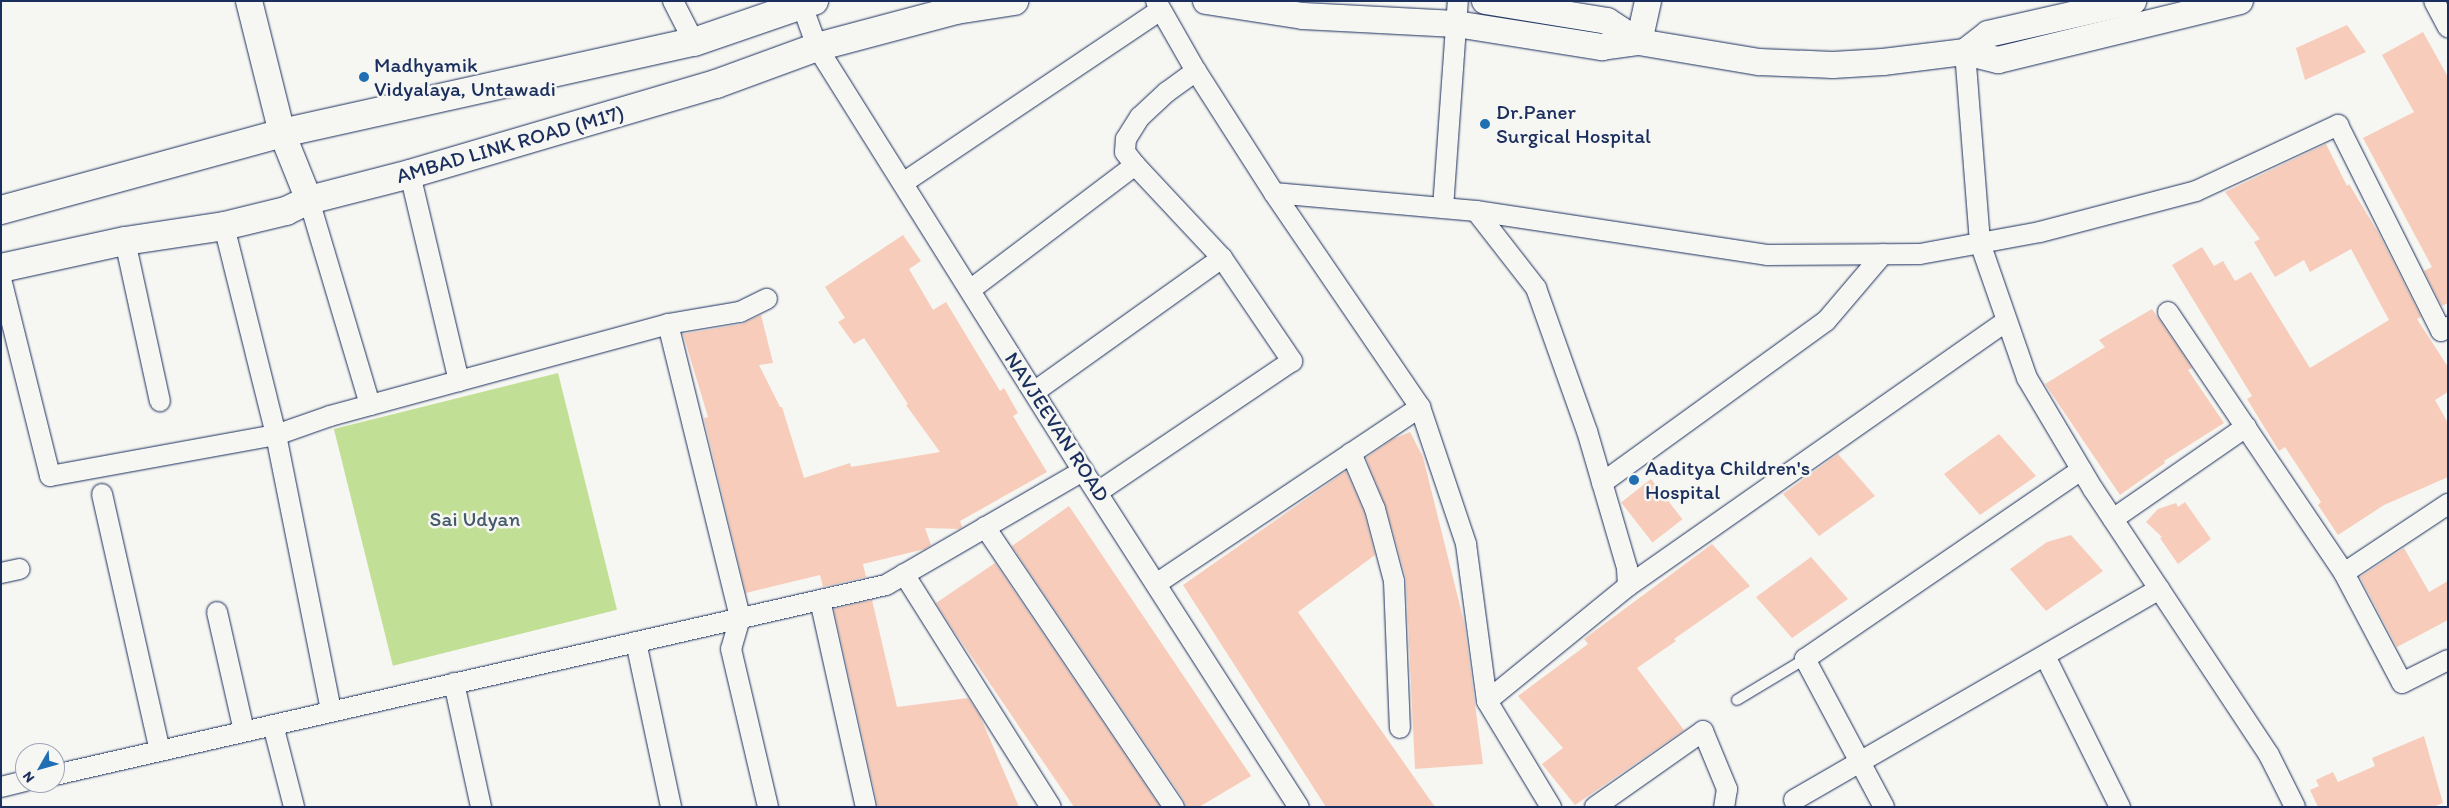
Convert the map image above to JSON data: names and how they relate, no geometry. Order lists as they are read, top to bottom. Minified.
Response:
{"streets":{"main road":["AMBAD LINK ROAD (M17)"],"street":["NAVJEEVAN ROAD"]},"crossings":[["AMBAD LINK ROAD (M17)","NAVJEEVAN ROAD"]],"parks":["Sai Udyan"],"places":["Madhyamik Vidyalaya, Untawadi","Dr.Paner Surgical Hospital","Aaditya Children's Hospital"],"north":"bottom left"}
